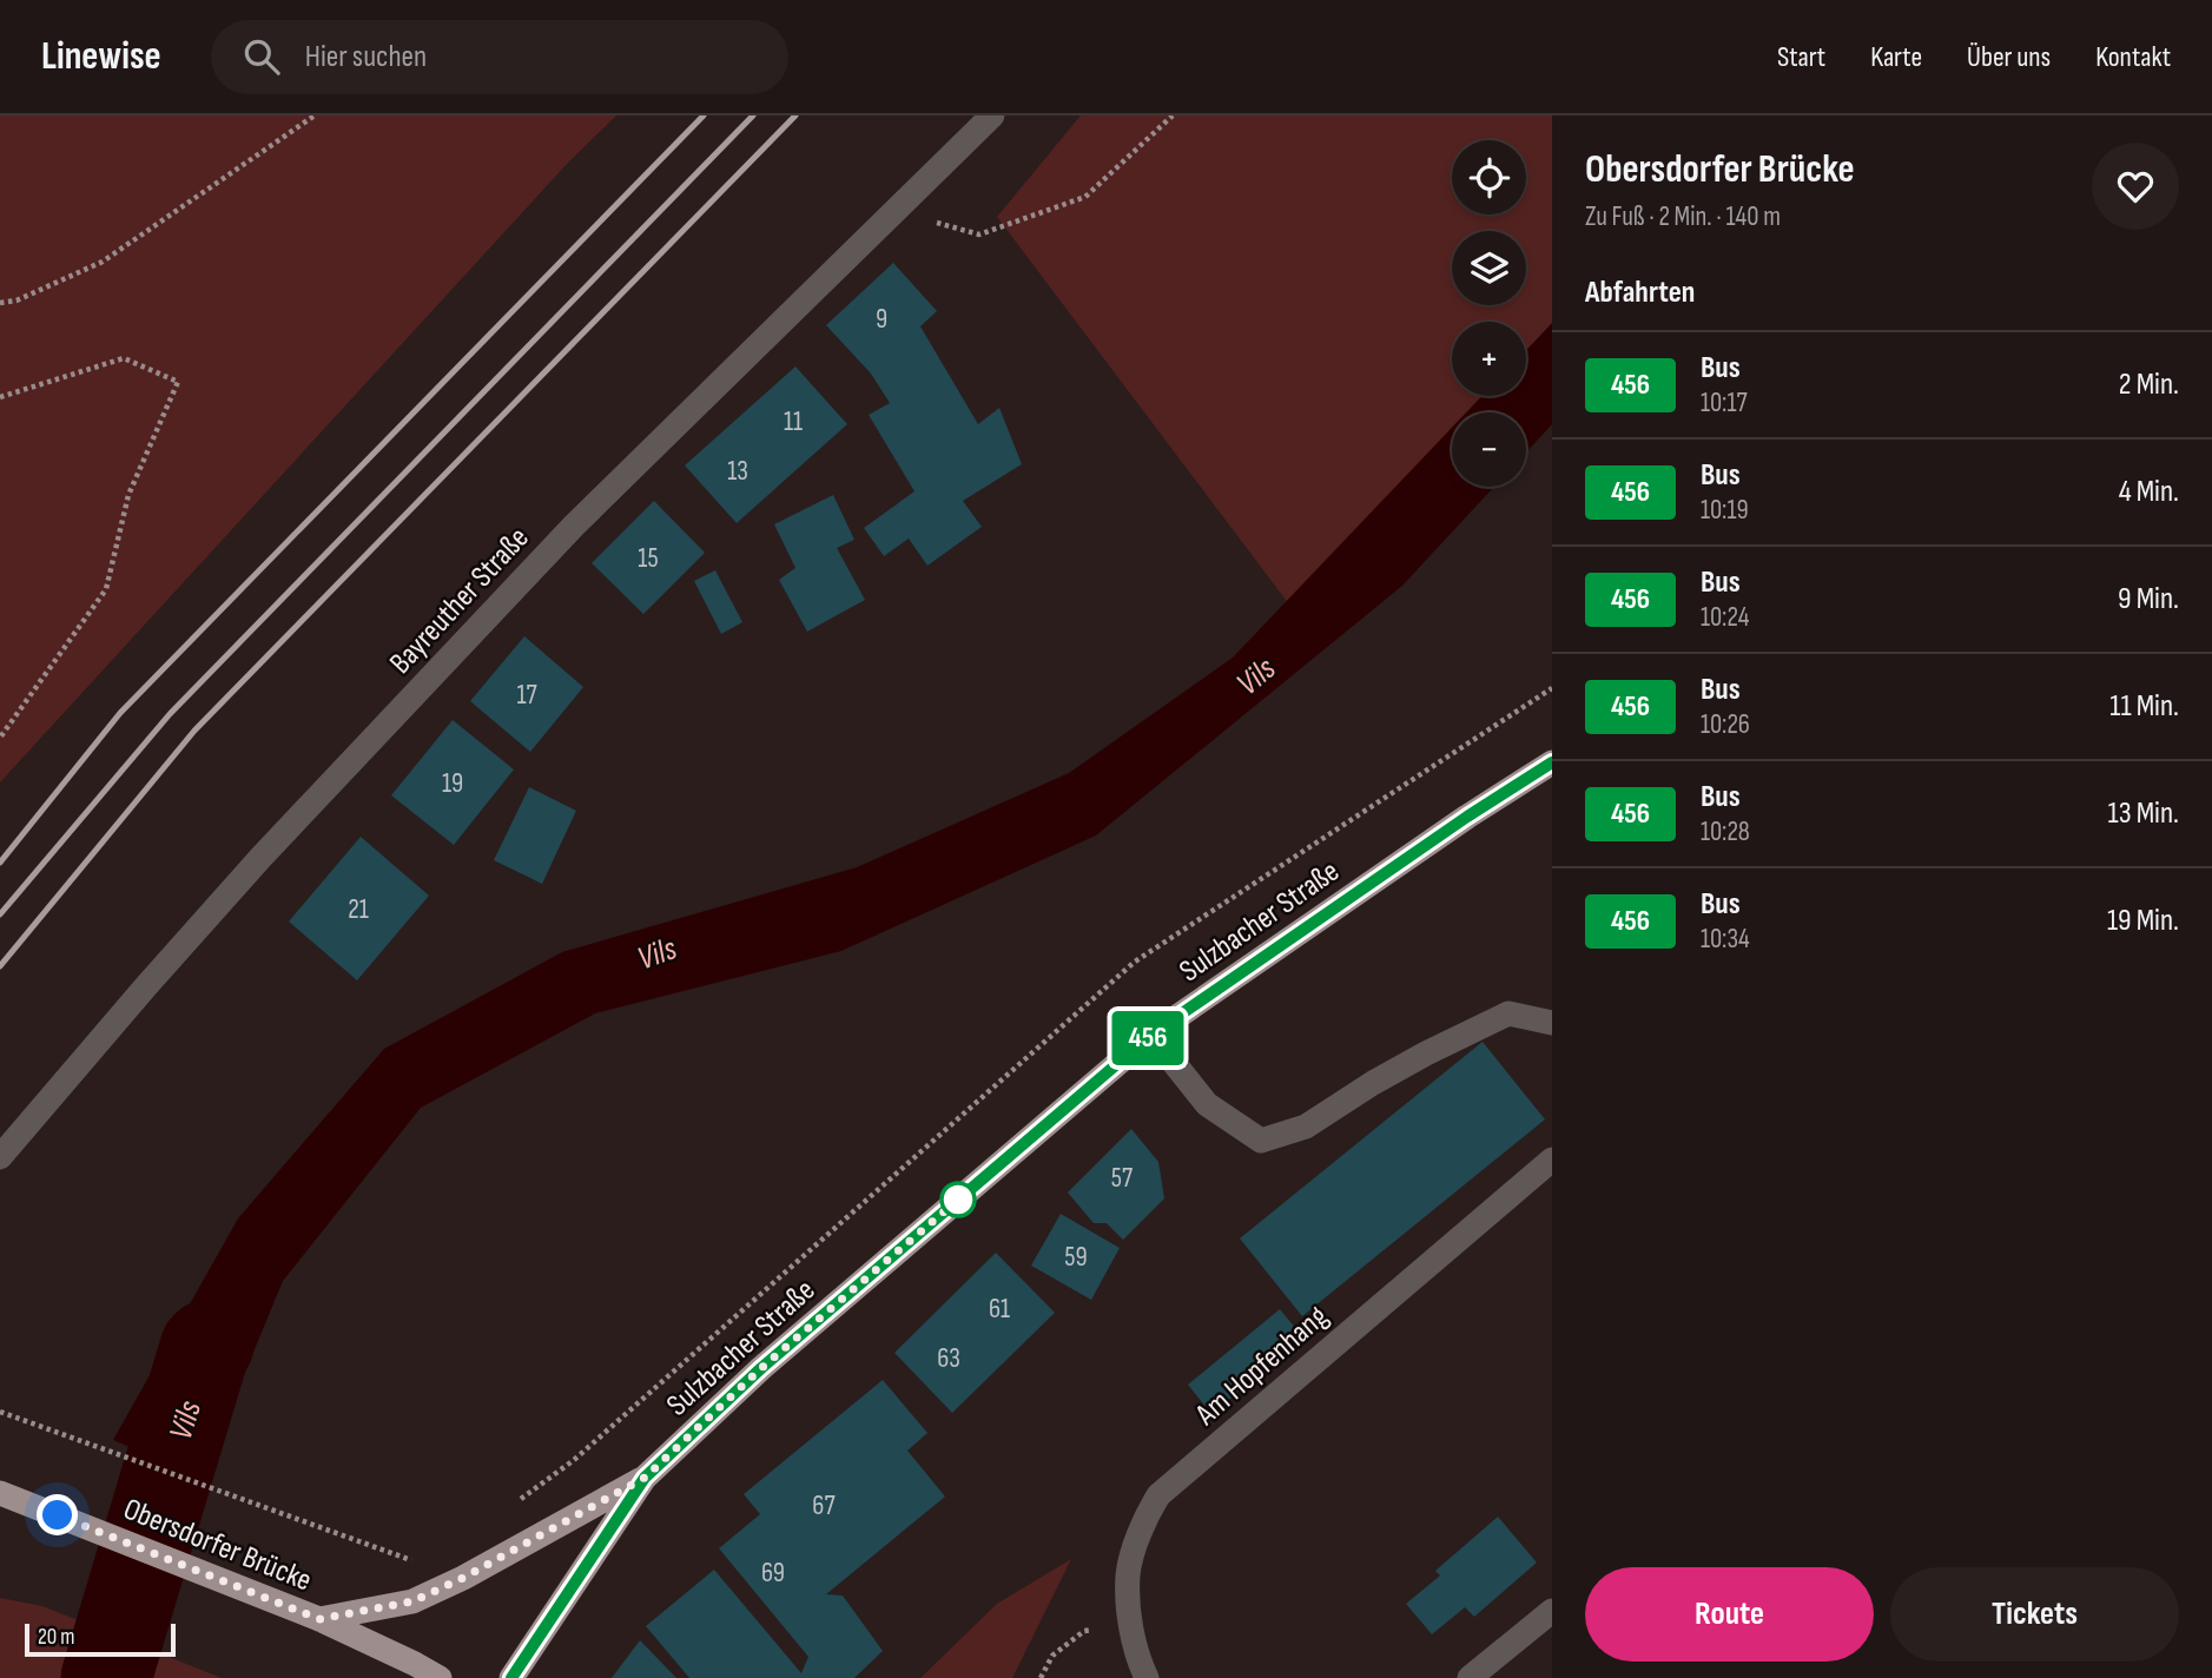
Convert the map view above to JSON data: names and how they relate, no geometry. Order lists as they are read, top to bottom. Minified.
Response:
{"streets":{"main road":["Sulzbacher Straße","Obersdorfer Brücke"],"street":["Bayreuther Straße","Am Hopfenhang"]},"crossings":[["Sulzbacher Straße","Obersdorfer Brücke"]],"water":["Vils"],"lines":["bus line 456"],"house_numbers":["9","11","13","15","17","19","21","57","59","61","63","67","69"],"scale_bar":"20 m","page":{"header":"Linewise","search":"Hier suchen","nav":["Start","Karte","Über uns","Kontakt"],"on_map":"456","heading":[["Obersdorfer Brücke","Zu Fuß · 2 Min. · 140 m"],"Abfahrten"],"map_buttons":["+","−"],"list":[{"mark":"456","name":"Bus","note":"10:17","value":"2 Min."},{"mark":"456","name":"Bus","note":"10:19","value":"4 Min."},{"mark":"456","name":"Bus","note":"10:24","value":"9 Min."},{"mark":"456","name":"Bus","note":"10:26","value":"11 Min."},{"mark":"456","name":"Bus","note":"10:28","value":"13 Min."},{"mark":"456","name":"Bus","note":"10:34","value":"19 Min."}],"buttons":["Route","Tickets"],"scale":"20 m"}}
